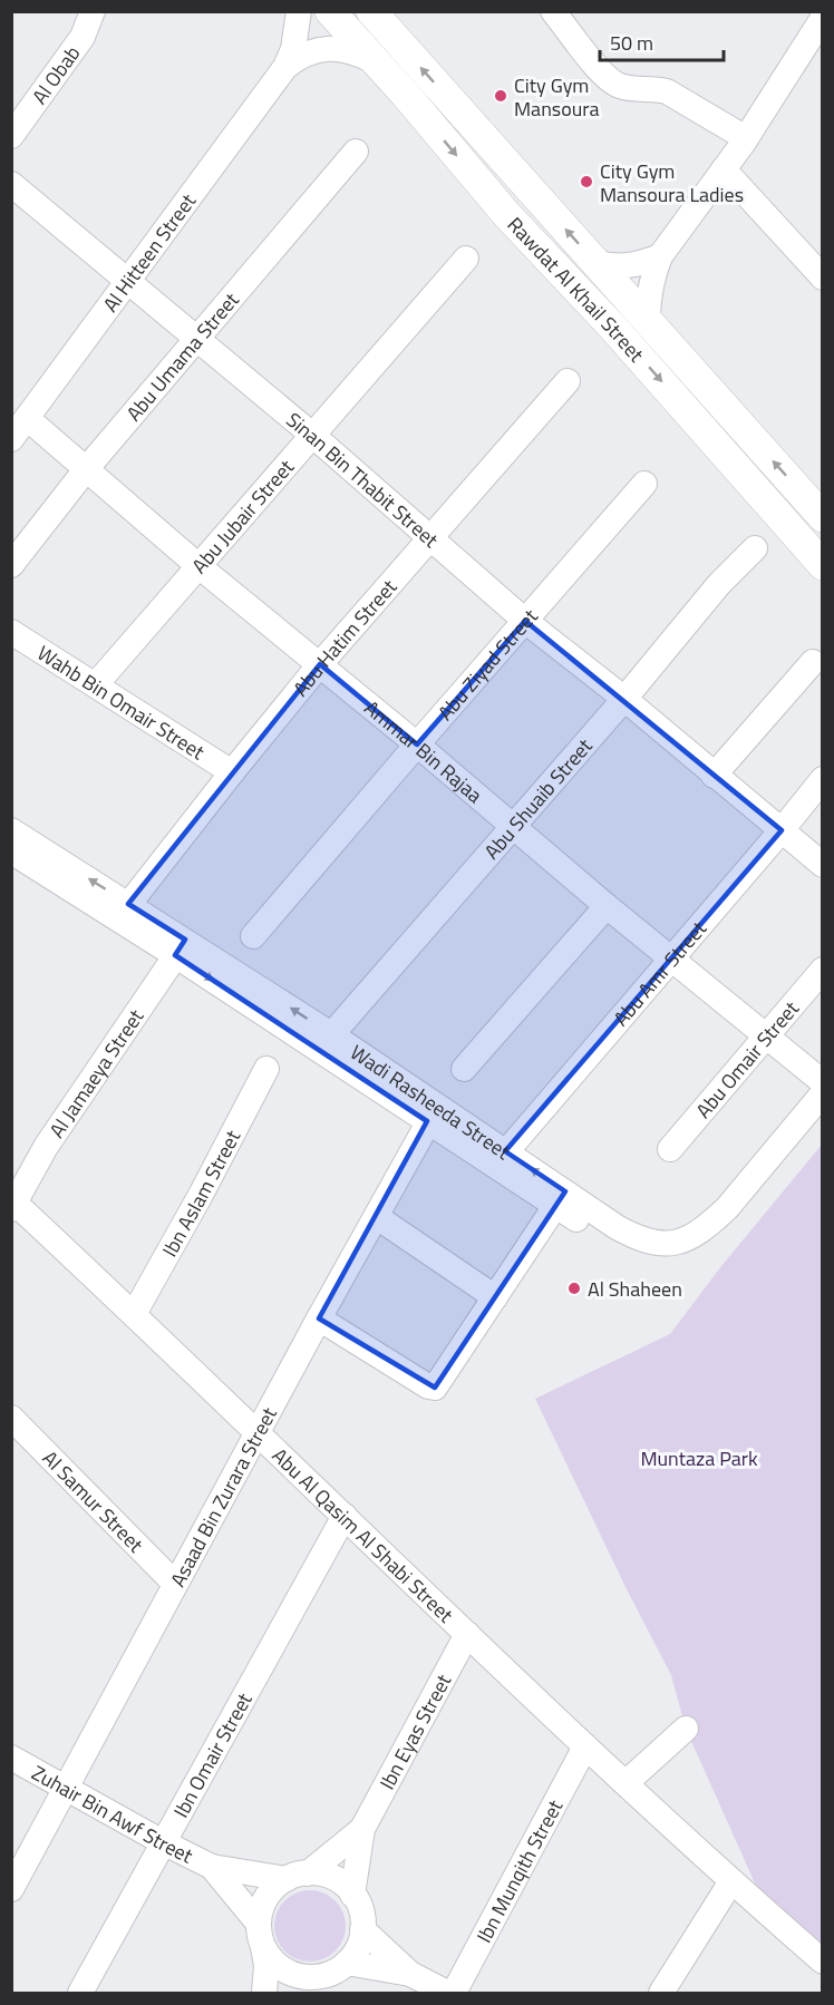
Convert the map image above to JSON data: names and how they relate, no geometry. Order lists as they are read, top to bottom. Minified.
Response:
{"streets":{"main road":["Rawdat Al Khail Street"],"street":["Al Obab","Al Hitteen Street","Abu Umama Street","Sinan Bin Thabit Street","Abu Jubair Street","Abu Hatim Street","Abu Ziyad Street","Wahb Bin Omair Street","Ammar Bin Rajaa","Abu Shuaib Street","Abu Amr Street","Abu Omair Street","Al Jamaeya Street","Wadi Rasheeda Street","Ibn Aslam Street","Asaad Bin Zurara Street","Al Samur Street","Abu Al Qasim Al Shabi Street","Ibn Eyas Street","Ibn Omair Street","Zuhair Bin Awf Street","Ibn Munqith Street"]},"crossings":[["Al Hitteen Street","Rawdat Al Khail Street"],["Al Hitteen Street","Sinan Bin Thabit Street"],["Al Hitteen Street","Ammar Bin Rajaa"],["Abu Umama Street","Sinan Bin Thabit Street"],["Abu Umama Street","Ammar Bin Rajaa"],["Sinan Bin Thabit Street","Abu Jubair Street"],["Sinan Bin Thabit Street","Abu Hatim Street"],["Sinan Bin Thabit Street","Abu Ziyad Street"],["Sinan Bin Thabit Street","Abu Shuaib Street"],["Sinan Bin Thabit Street","Abu Amr Street"],["Abu Jubair Street","Wahb Bin Omair Street"],["Abu Jubair Street","Ammar Bin Rajaa"],["Abu Hatim Street","Wahb Bin Omair Street"],["Abu Hatim Street","Ammar Bin Rajaa"],["Abu Hatim Street","Wadi Rasheeda Street"],["Abu Ziyad Street","Ammar Bin Rajaa"],["Ammar Bin Rajaa","Abu Shuaib Street"],["Ammar Bin Rajaa","Abu Amr Street"],["Ammar Bin Rajaa","Abu Omair Street"],["Abu Shuaib Street","Wadi Rasheeda Street"],["Abu Amr Street","Wadi Rasheeda Street"],["Al Jamaeya Street","Wadi Rasheeda Street"],["Al Jamaeya Street","Abu Al Qasim Al Shabi Street"],["Wadi Rasheeda Street","Asaad Bin Zurara Street"],["Ibn Aslam Street","Abu Al Qasim Al Shabi Street"],["Asaad Bin Zurara Street","Al Samur Street"],["Asaad Bin Zurara Street","Abu Al Qasim Al Shabi Street"],["Asaad Bin Zurara Street","Zuhair Bin Awf Street"],["Abu Al Qasim Al Shabi Street","Ibn Eyas Street"],["Abu Al Qasim Al Shabi Street","Ibn Omair Street"],["Abu Al Qasim Al Shabi Street","Ibn Munqith Street"],["Ibn Eyas Street","Zuhair Bin Awf Street"],["Ibn Omair Street","Zuhair Bin Awf Street"]],"parks":["Muntaza Park"],"places":["City Gym Mansoura","City Gym Mansoura Ladies","Al Shaheen"],"scale_bar":"50 m"}
